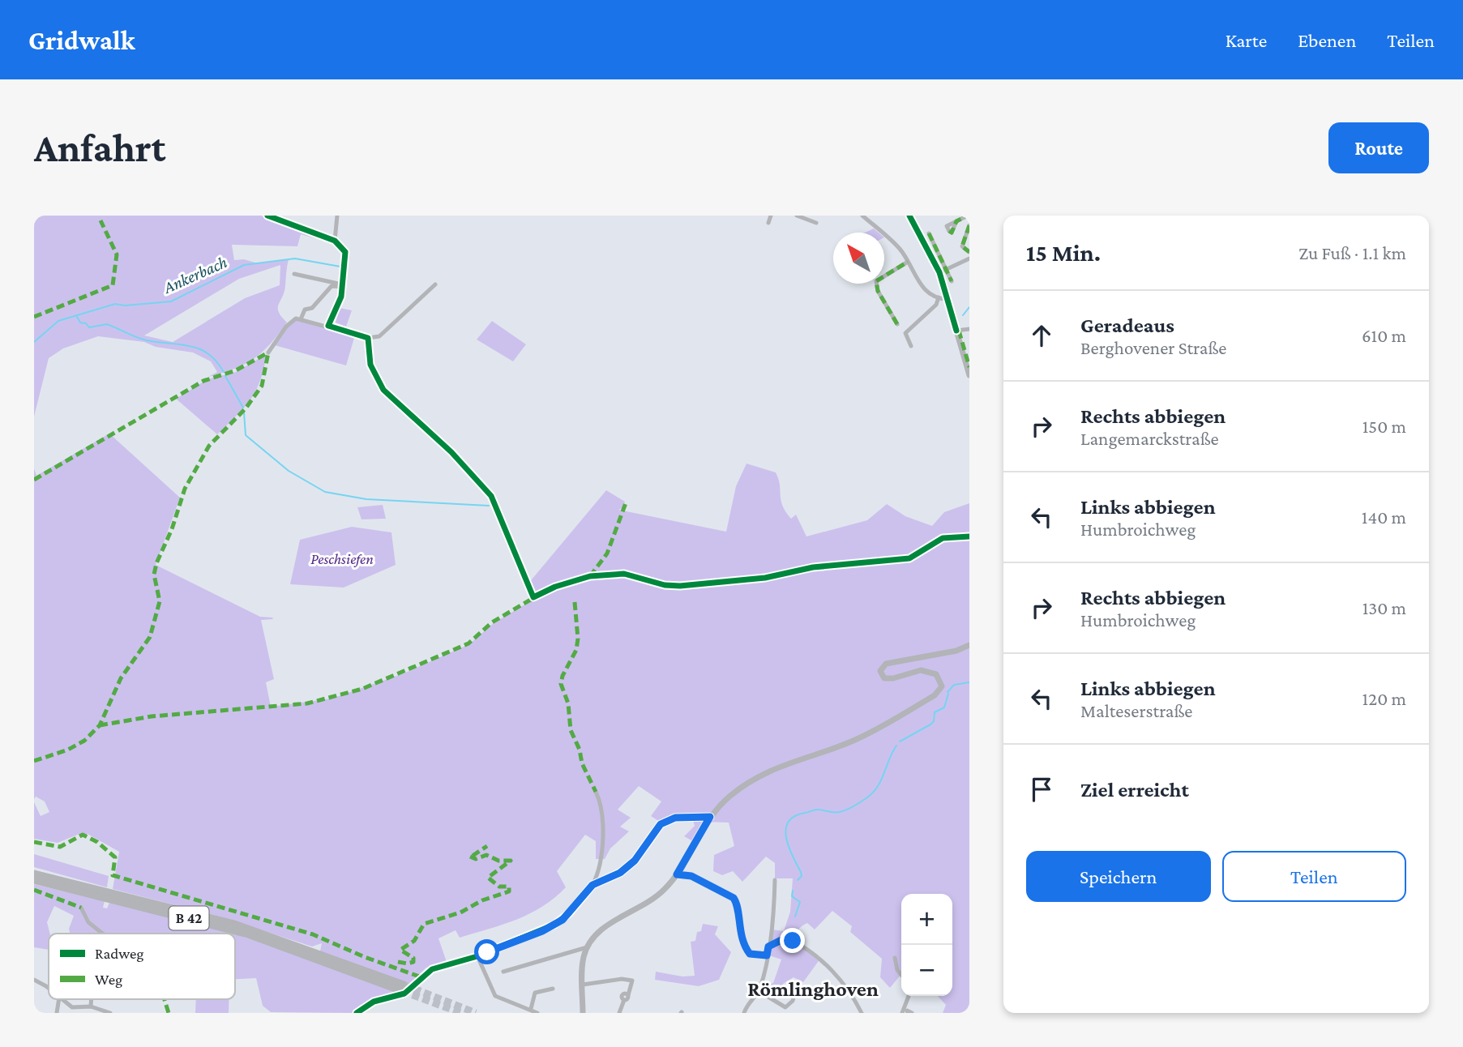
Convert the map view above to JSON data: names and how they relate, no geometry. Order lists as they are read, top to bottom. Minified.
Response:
{"streets":{"highway":["B 42"]},"districts":["Römlinghoven"],"water":["Ankerbach"],"parks":["Peschsiefen"],"legend":["Radweg","Weg"],"north":"top left","page":{"header":"Gridwalk","nav":["Karte","Ebenen","Teilen"],"buttons":["Route",["Speichern","Teilen"]],"title":"Anfahrt","heading":["15 Min.","Zu Fuß · 1.1 km"],"list":[["Geradeaus","Berghovener Straße","610 m"],["Rechts abbiegen","Langemarckstraße","150 m"],["Links abbiegen","Humbroichweg","140 m"],["Rechts abbiegen","Humbroichweg","130 m"],["Links abbiegen","Malteserstraße","120 m"],"Ziel erreicht"],"map_buttons":["+","−"]}}
